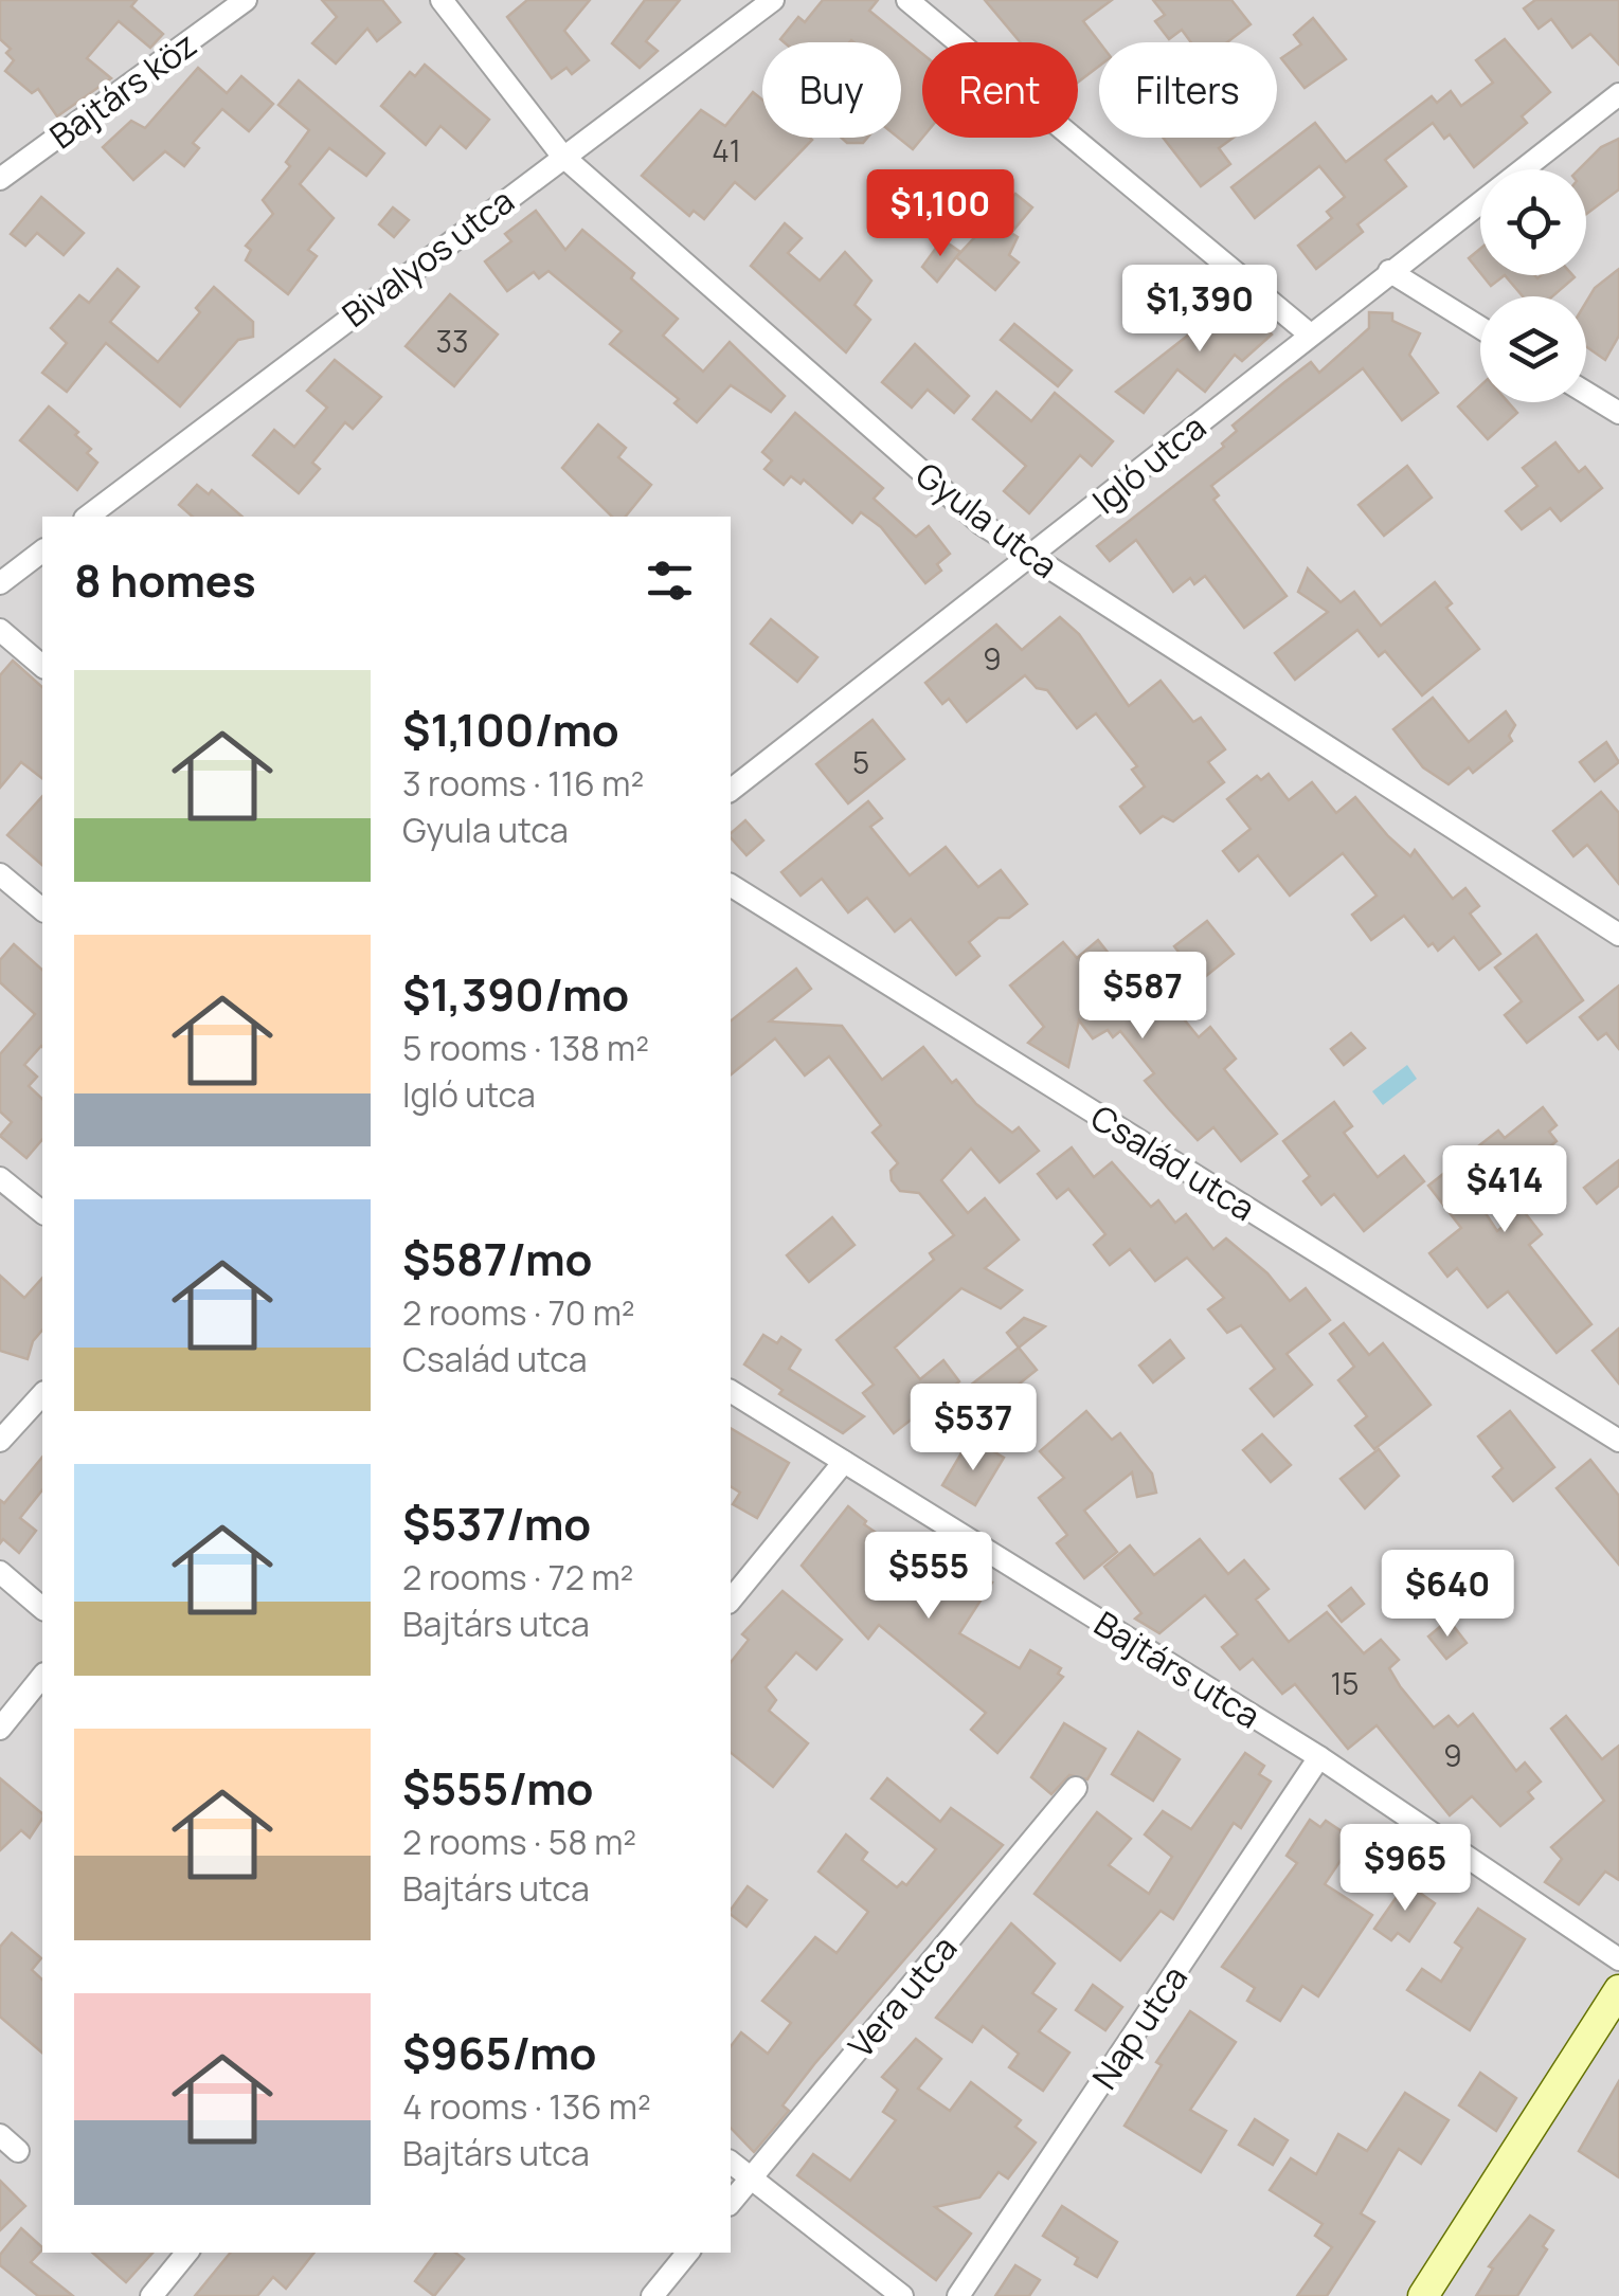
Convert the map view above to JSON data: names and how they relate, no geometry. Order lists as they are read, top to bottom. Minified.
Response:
{"streets":{"street":["Bajtárs köz","Bivalyos utca","Igló utca","Gyula utca","Család utca","Bajtárs utca","Vera utca","Nap utca"]},"crossings":[["Bivalyos utca","Gyula utca"],["Igló utca","Gyula utca"],["Bajtárs utca","Nap utca"]],"house_numbers":["41","33","9","5","15","9"],"page":{"chip":["Buy","Rent","Filters"],"price":["$1,100","$1,390","$587","$414","$537","$555","$640","$965"],"heading":"8 homes","list":[{"name":"$1,100/mo","note":"3 rooms · 116 m² · Gyula utca"},{"name":"$1,390/mo","note":"5 rooms · 138 m² · Igló utca"},{"name":"$587/mo","note":"2 rooms · 70 m² · Család utca"},{"name":"$537/mo","note":"2 rooms · 72 m² · Bajtárs utca"},{"name":"$555/mo","note":"2 rooms · 58 m² · Bajtárs utca"},{"name":"$965/mo","note":"4 rooms · 136 m² · Bajtárs utca"}]}}
